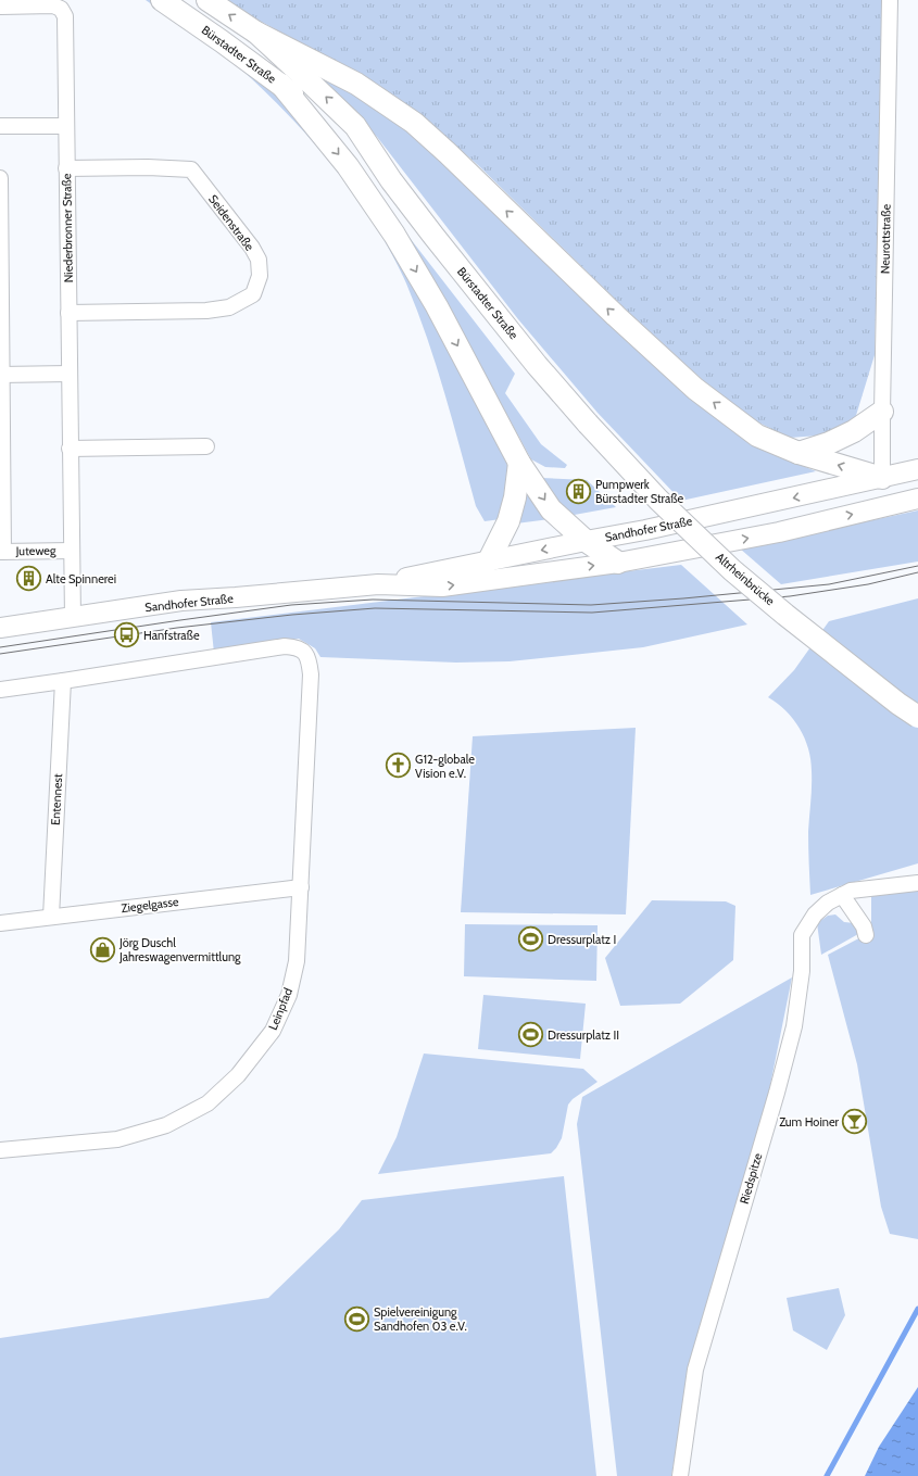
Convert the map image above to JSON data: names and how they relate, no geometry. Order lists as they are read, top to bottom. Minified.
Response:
{"streets":{"main road":["Bürstadter Straße","Altrheinbrücke"],"street":["Seidenstraße","Niederbronner Straße","Neurottstraße","Sandhofer Straße","Juteweg","Entennest","Ziegelgasse","Leinpfad","Riedspitze"]},"crossings":[["Bürstadter Straße","Altrheinbrücke"],["Seidenstraße","Niederbronner Straße"],["Niederbronner Straße","Sandhofer Straße"],["Niederbronner Straße","Juteweg"],["Neurottstraße","Sandhofer Straße"],["Entennest","Ziegelgasse"],["Entennest","Leinpfad"],["Ziegelgasse","Leinpfad"]],"places":{"building":["Pumpwerk Bürstadter Straße","Alte Spinnerei"],"bus stop":["Hanfstraße"],"church":["G12-globale Vision e.V."],"sports":["Dressurplatz I","Dressurplatz II","Spielvereinigung Sandhofen 03 e.V."],"shop":["Jörg Duschl Jahreswagenvermittlung"],"bar":["Zum Hoiner"]}}
